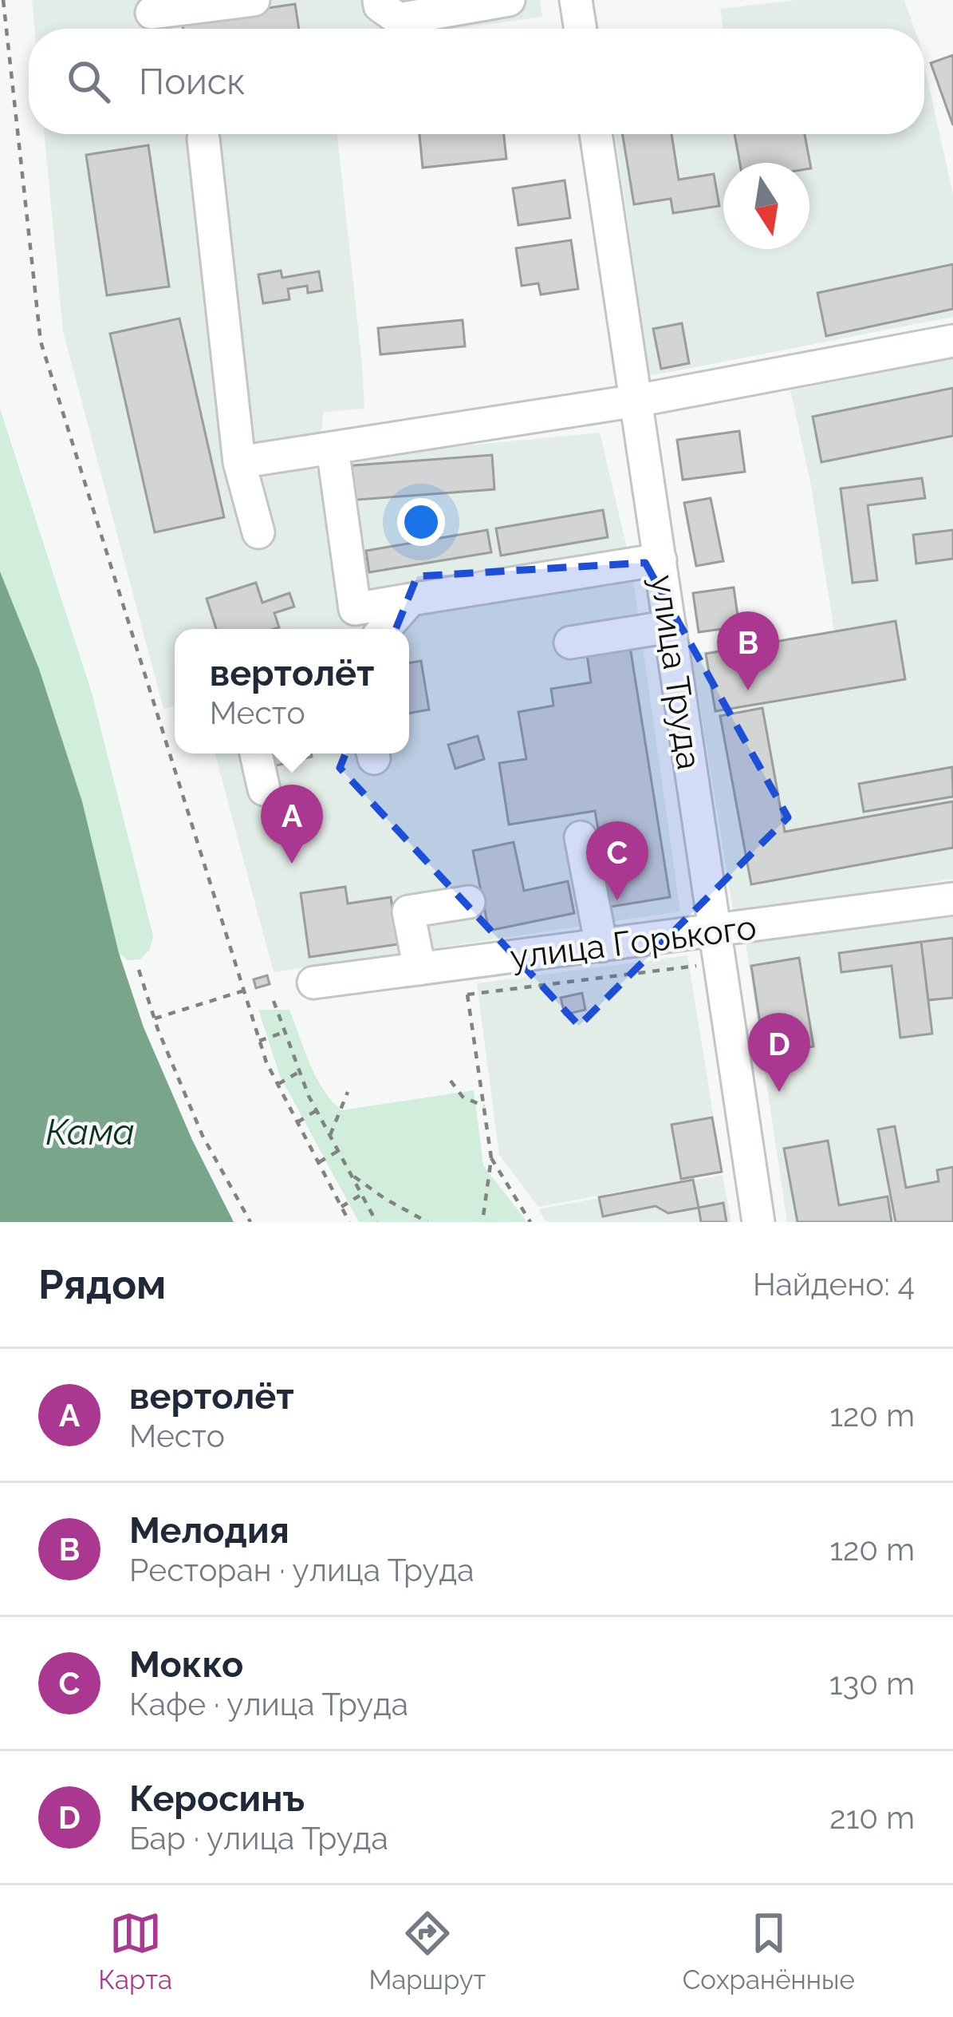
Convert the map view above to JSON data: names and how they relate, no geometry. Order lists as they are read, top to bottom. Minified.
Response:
{"streets":{"street":["улица Труда","улица Горького"]},"crossings":[["улица Труда","улица Горького"]],"water":["Кама"],"north":"bottom","page":{"search":"Поиск","pins":["B","A","C","D"],"popup":["вертолёт","Место"],"heading":["Рядом","Найдено: 4"],"list":[{"mark":"A","name":"вертолёт","note":"Место","value":"120 m"},{"mark":"B","name":"Мелодия","note":"Ресторан · улица Труда","value":"120 m"},{"mark":"C","name":"Мокко","note":"Кафе · улица Труда","value":"130 m"},{"mark":"D","name":"Керосинъ","note":"Бар · улица Труда","value":"210 m"}],"nav":["Карта","Маршрут","Сохранённые"]}}
